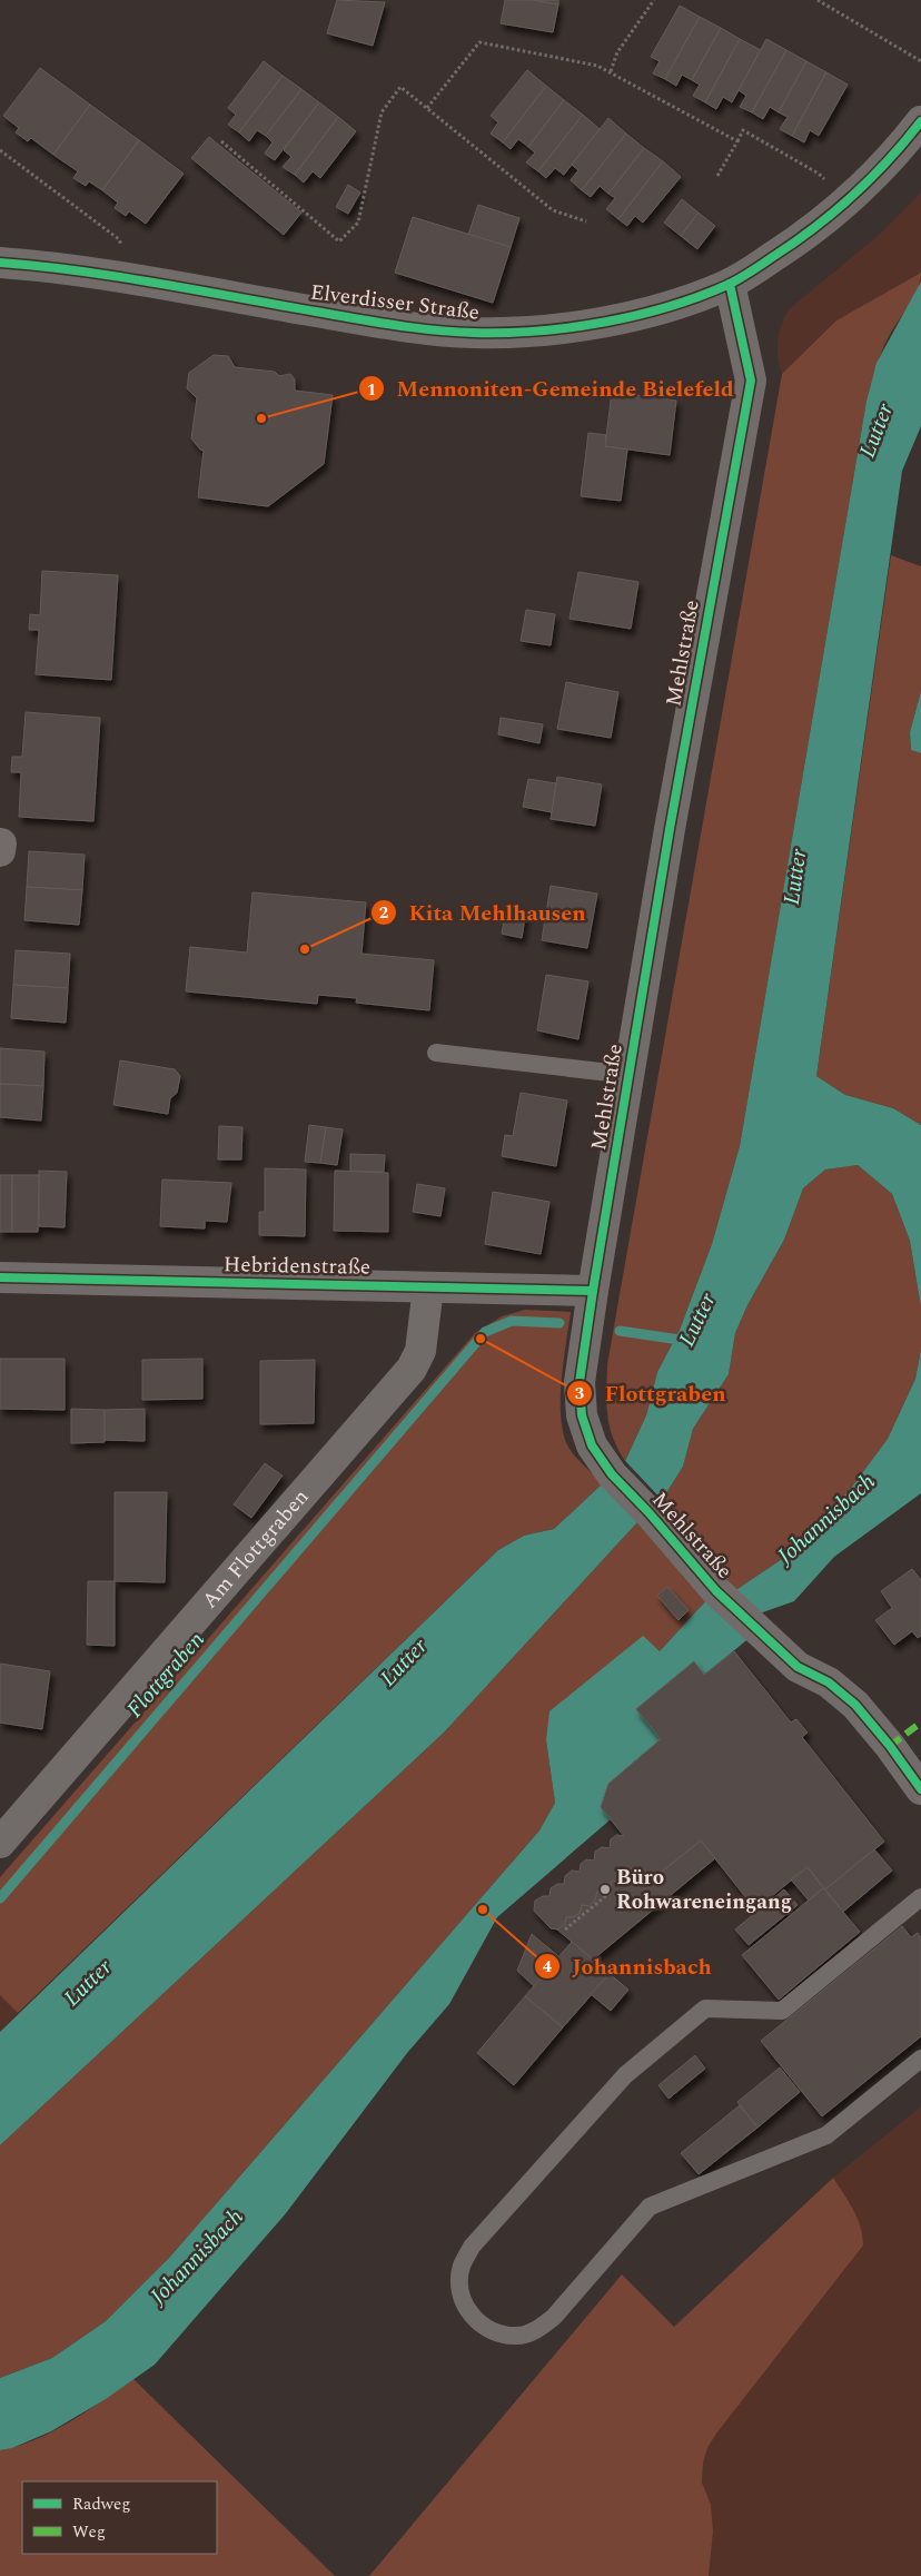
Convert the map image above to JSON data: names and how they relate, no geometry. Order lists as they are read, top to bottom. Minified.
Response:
{"streets":{"street":["Elverdisser Straße","Mehlstraße","Hebridenstraße","Am Flottgraben"]},"crossings":[["Elverdisser Straße","Mehlstraße"],["Mehlstraße","Hebridenstraße"],["Hebridenstraße","Am Flottgraben"]],"water":["Lutter","Johannisbach","Flottgraben"],"places":["Mennoniten-Gemeinde Bielefeld","Kita Mehlhausen","Flottgraben","Büro Rohwareneingang","Johannisbach"],"legend":["Radweg","Weg"]}
